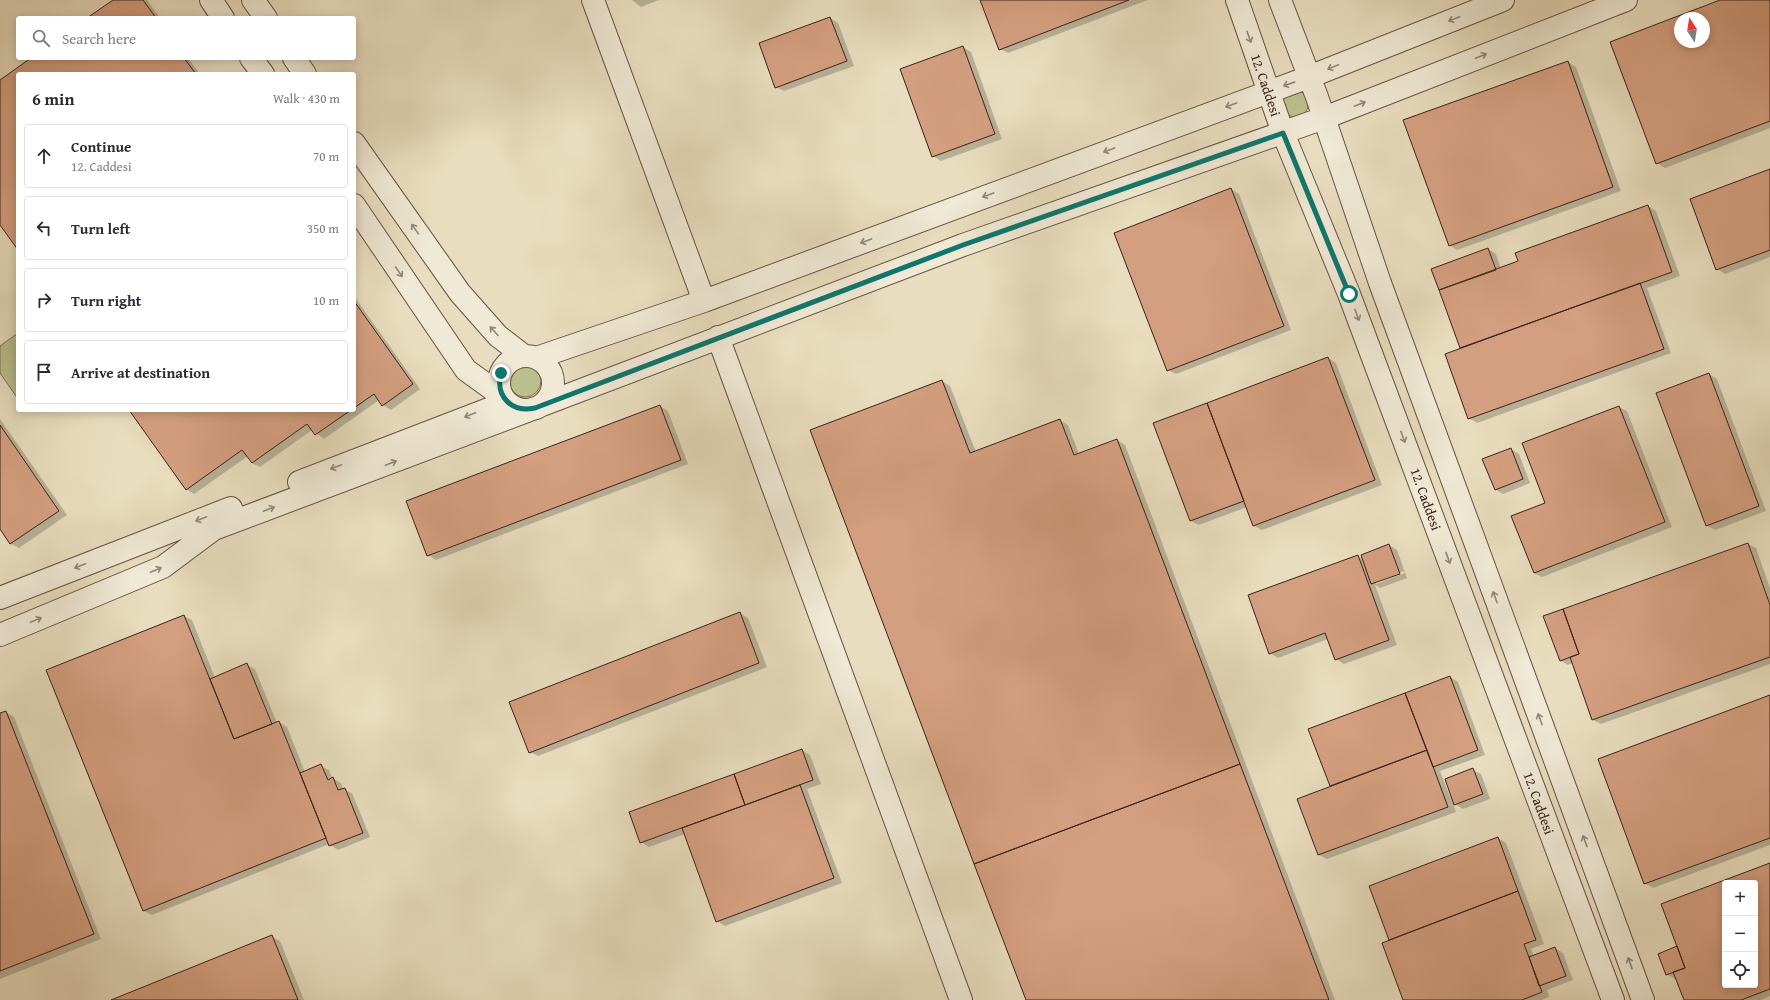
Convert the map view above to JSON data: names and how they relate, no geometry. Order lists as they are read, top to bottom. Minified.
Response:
{"streets":{"street":["12. Caddesi"]},"north":"top","page":{"search":"Search here","heading":["6 min","Walk · 430 m"],"list":[["Continue","12. Caddesi","70 m"],["Turn left","350 m"],["Turn right","10 m"],"Arrive at destination"],"map_buttons":["+","−"]}}
